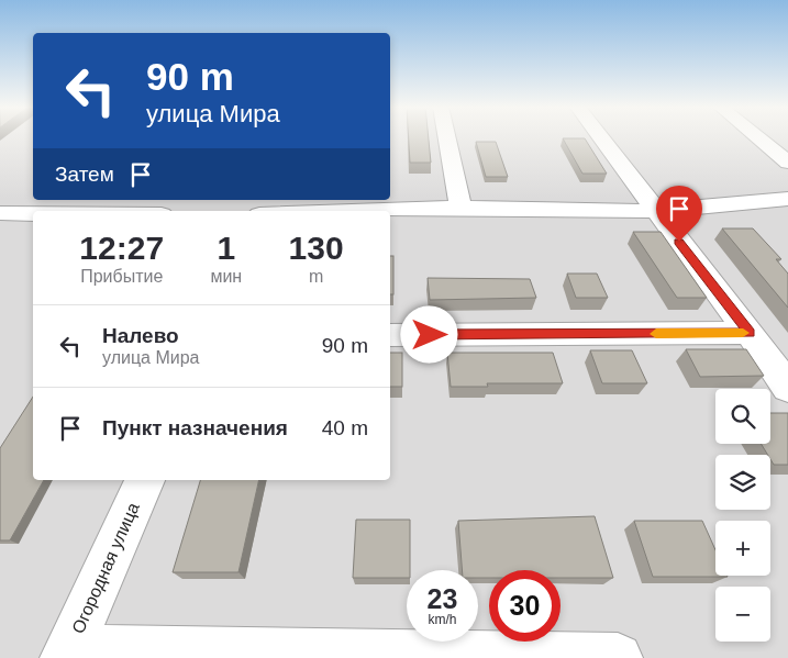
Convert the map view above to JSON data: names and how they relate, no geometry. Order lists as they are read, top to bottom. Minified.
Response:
{"streets":{"street":["Огородная улица"]},"page":{"turn":["90 m","улица Мира"],"then":"Затем","eta":["12:27","Прибытие","1","мин","130","m"],"list":[{"name":"Налево","note":"улица Мира","value":"90 m"},{"name":"Пункт назначения","value":"40 m"}],"map_buttons":["+","−"],"speed":"23 km/h","limit":"30"}}
